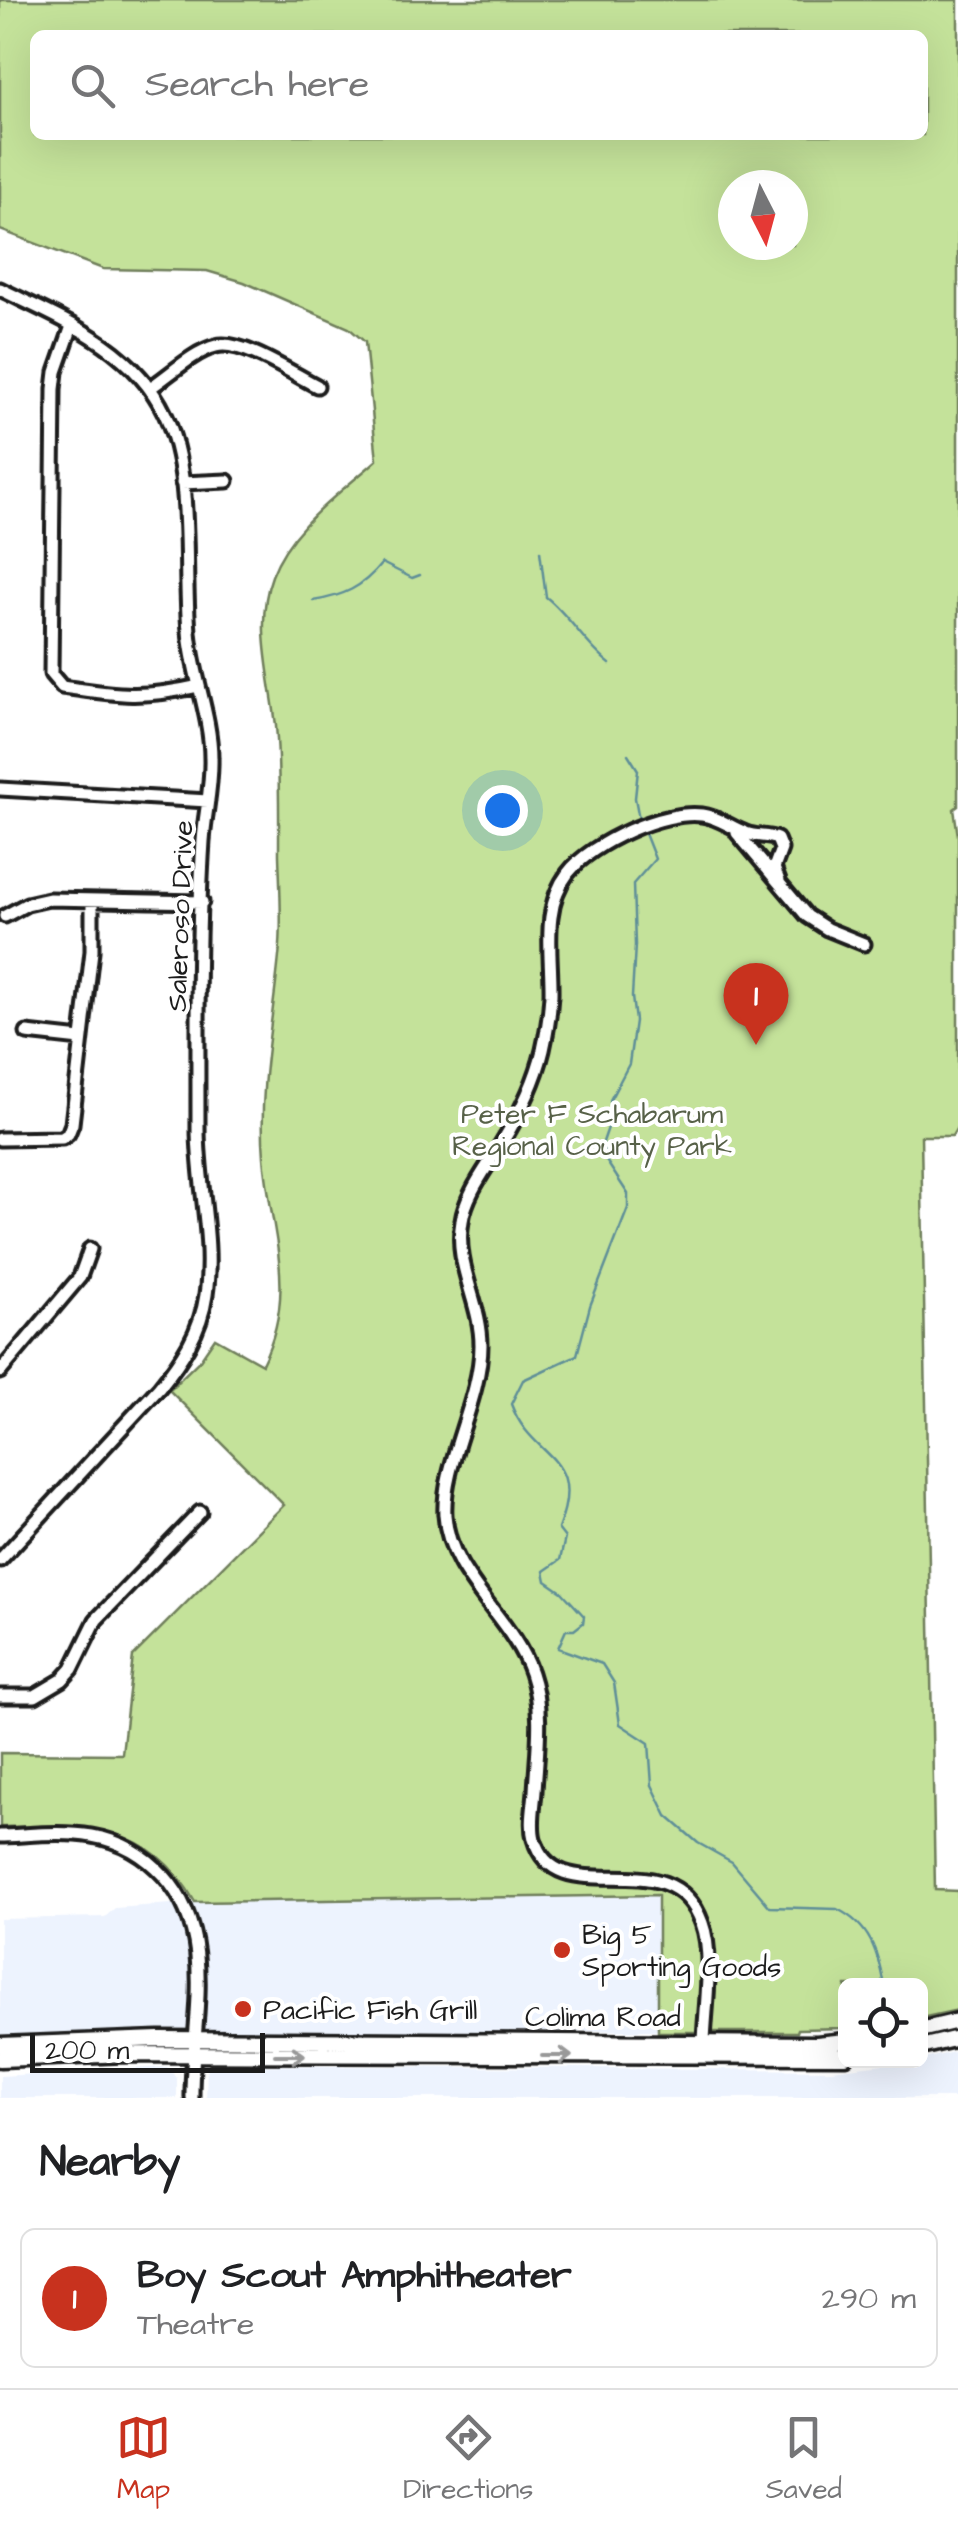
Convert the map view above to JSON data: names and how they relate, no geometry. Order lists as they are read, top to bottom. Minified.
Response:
{"streets":{"main road":["Colima Road"],"street":["Saleroso Drive"]},"parks":["Peter F Schabarum Regional County Park"],"places":["Big 5 Sporting Goods","Pacific Fish Grill"],"scale_bar":"200 m","north":"bottom","page":{"search":"Search here","pins":"1","scale":"200 m","heading":"Nearby","list":[{"mark":"1","name":"Boy Scout Amphitheater","note":"Theatre","value":"290 m"}],"nav":["Map","Directions","Saved"]}}
